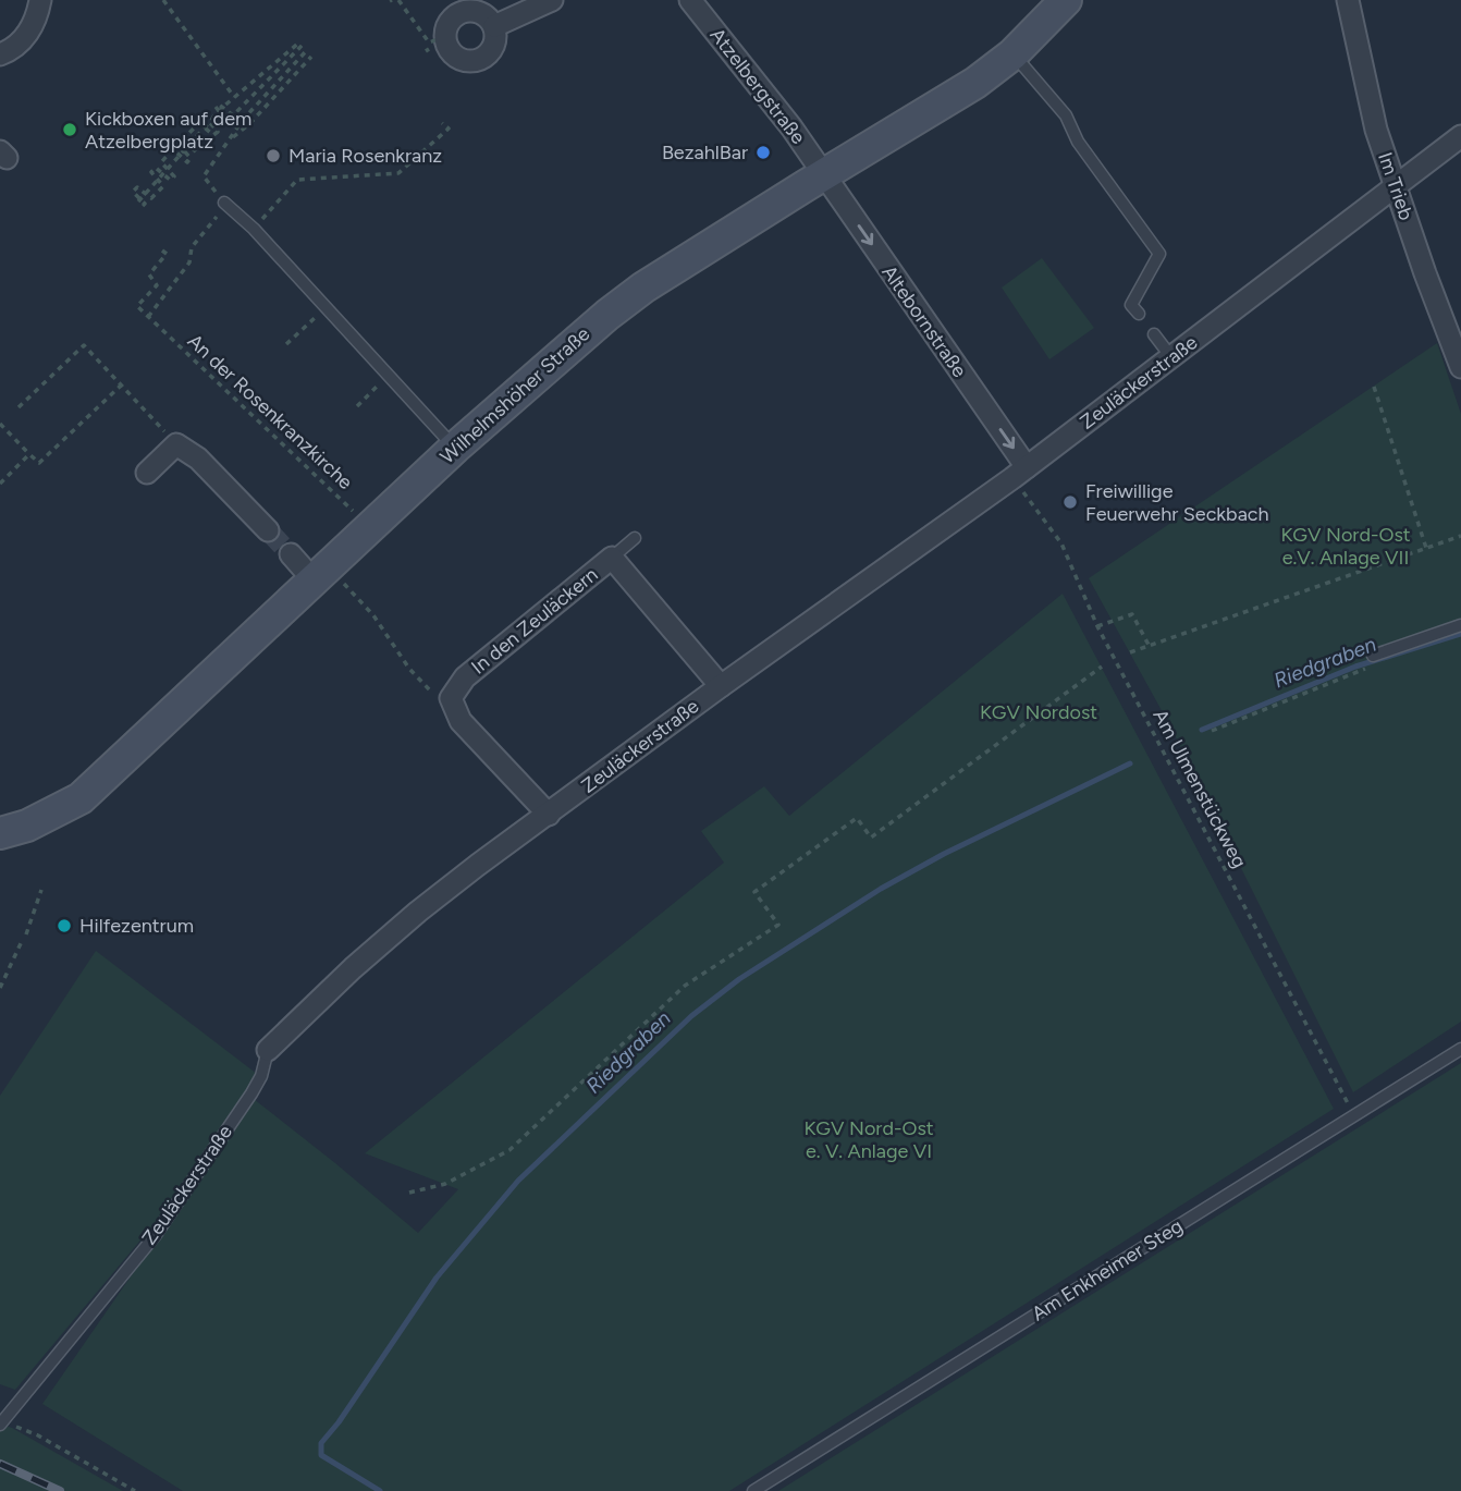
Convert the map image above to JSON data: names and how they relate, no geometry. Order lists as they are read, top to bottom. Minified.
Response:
{"streets":{"main road":["Wilhelmshöher Straße"],"street":["Atzelbergstraße","Im Trieb","Altebornstraße","Zeuläckerstraße","In den Zeuläckern"],"lane":["Am Enkheimer Steg"],"path":["An der Rosenkranzkirche","Am Ulmenstückweg"]},"crossings":[["Atzelbergstraße","Altebornstraße"],["Atzelbergstraße","Wilhelmshöher Straße"],["Im Trieb","Zeuläckerstraße"],["Altebornstraße","Zeuläckerstraße"],["Altebornstraße","Wilhelmshöher Straße"],["Altebornstraße","Am Ulmenstückweg"],["Zeuläckerstraße","In den Zeuläckern"],["Zeuläckerstraße","Am Ulmenstückweg"],["Wilhelmshöher Straße","An der Rosenkranzkirche"],["Am Ulmenstückweg","Am Enkheimer Steg"]],"one_way":["Altebornstraße"],"water":["Riedgraben"],"parks":["KGV Nord-Ost e.V. Anlage VII","KGV Nordost","KGV Nord-Ost e. V. Anlage VI"],"places":["Kickboxen auf dem Atzelbergplatz","BezahlBar","Maria Rosenkranz","Freiwillige Feuerwehr Seckbach","Hilfezentrum"]}
